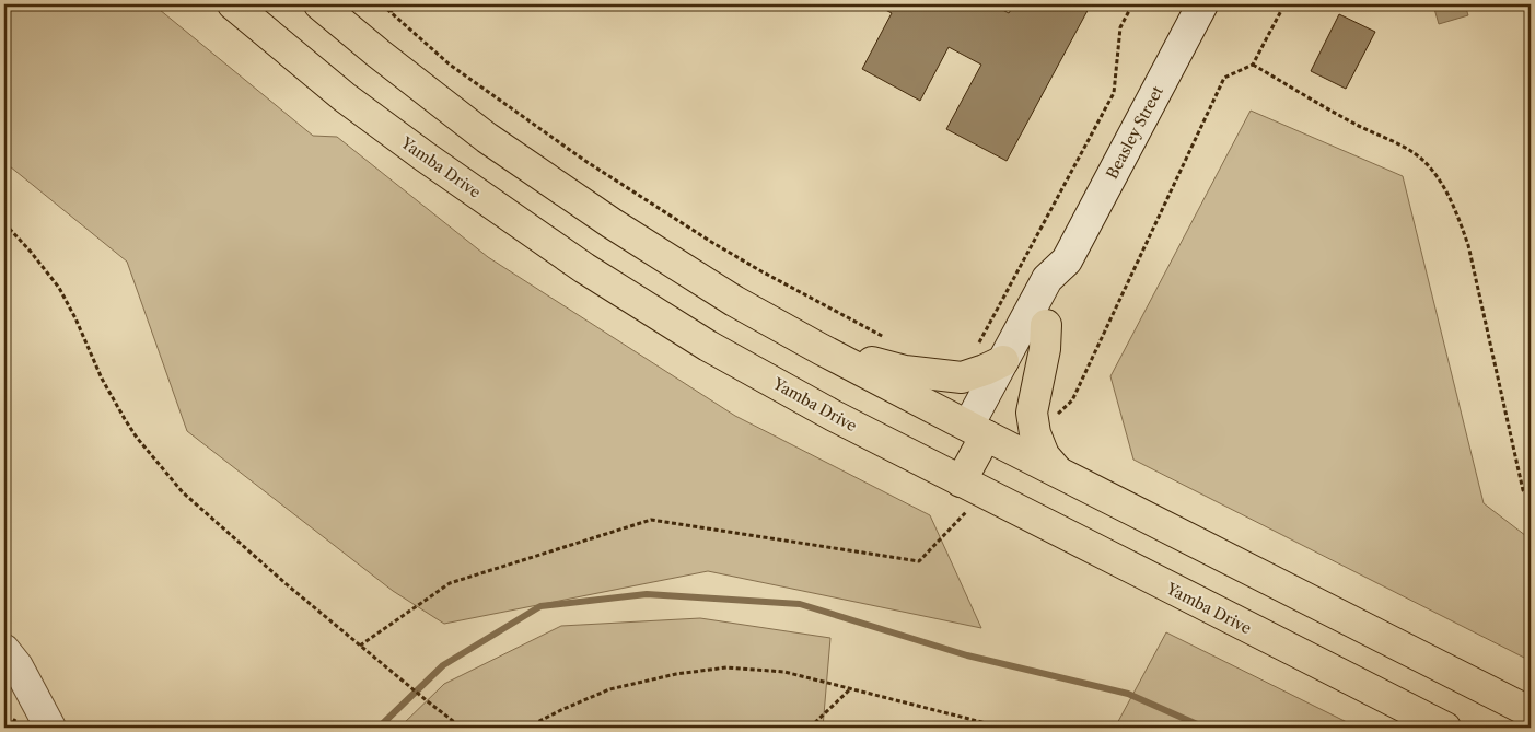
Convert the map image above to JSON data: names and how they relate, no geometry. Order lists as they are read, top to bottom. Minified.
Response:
{"streets":{"main road":["Beasley Street","Yamba Drive"]}}
